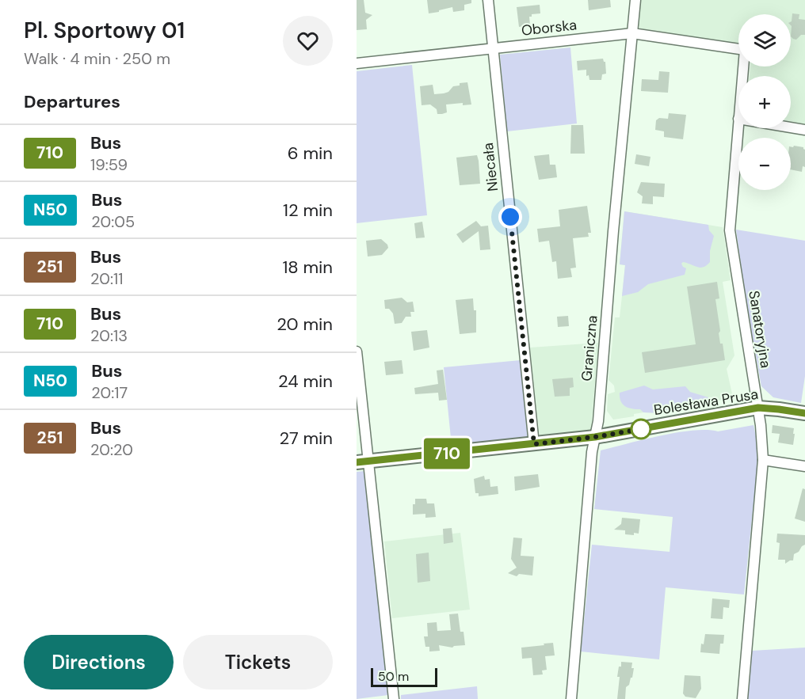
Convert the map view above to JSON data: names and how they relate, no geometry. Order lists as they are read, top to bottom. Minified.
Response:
{"streets":{"street":["Oborska","Niecała","Sanatoryjna","Graniczna","Bolesława Prusa"]},"crossings":[["Oborska","Niecała"],["Oborska","Graniczna"],["Niecała","Bolesława Prusa"],["Sanatoryjna","Bolesława Prusa"],["Graniczna","Bolesława Prusa"]],"lines":["bus line 710"],"scale_bar":"50 m","page":{"heading":[["Pl. Sportowy 01","Walk · 4 min · 250 m"],"Departures"],"on_map":"710","map_buttons":["+","−"],"list":[{"mark":"710","name":"Bus","note":"19:59","value":"6 min"},{"mark":"N50","name":"Bus","note":"20:05","value":"12 min"},{"mark":"251","name":"Bus","note":"20:11","value":"18 min"},{"mark":"710","name":"Bus","note":"20:13","value":"20 min"},{"mark":"N50","name":"Bus","note":"20:17","value":"24 min"},{"mark":"251","name":"Bus","note":"20:20","value":"27 min"}],"buttons":["Directions","Tickets"],"scale":"50 m"}}
